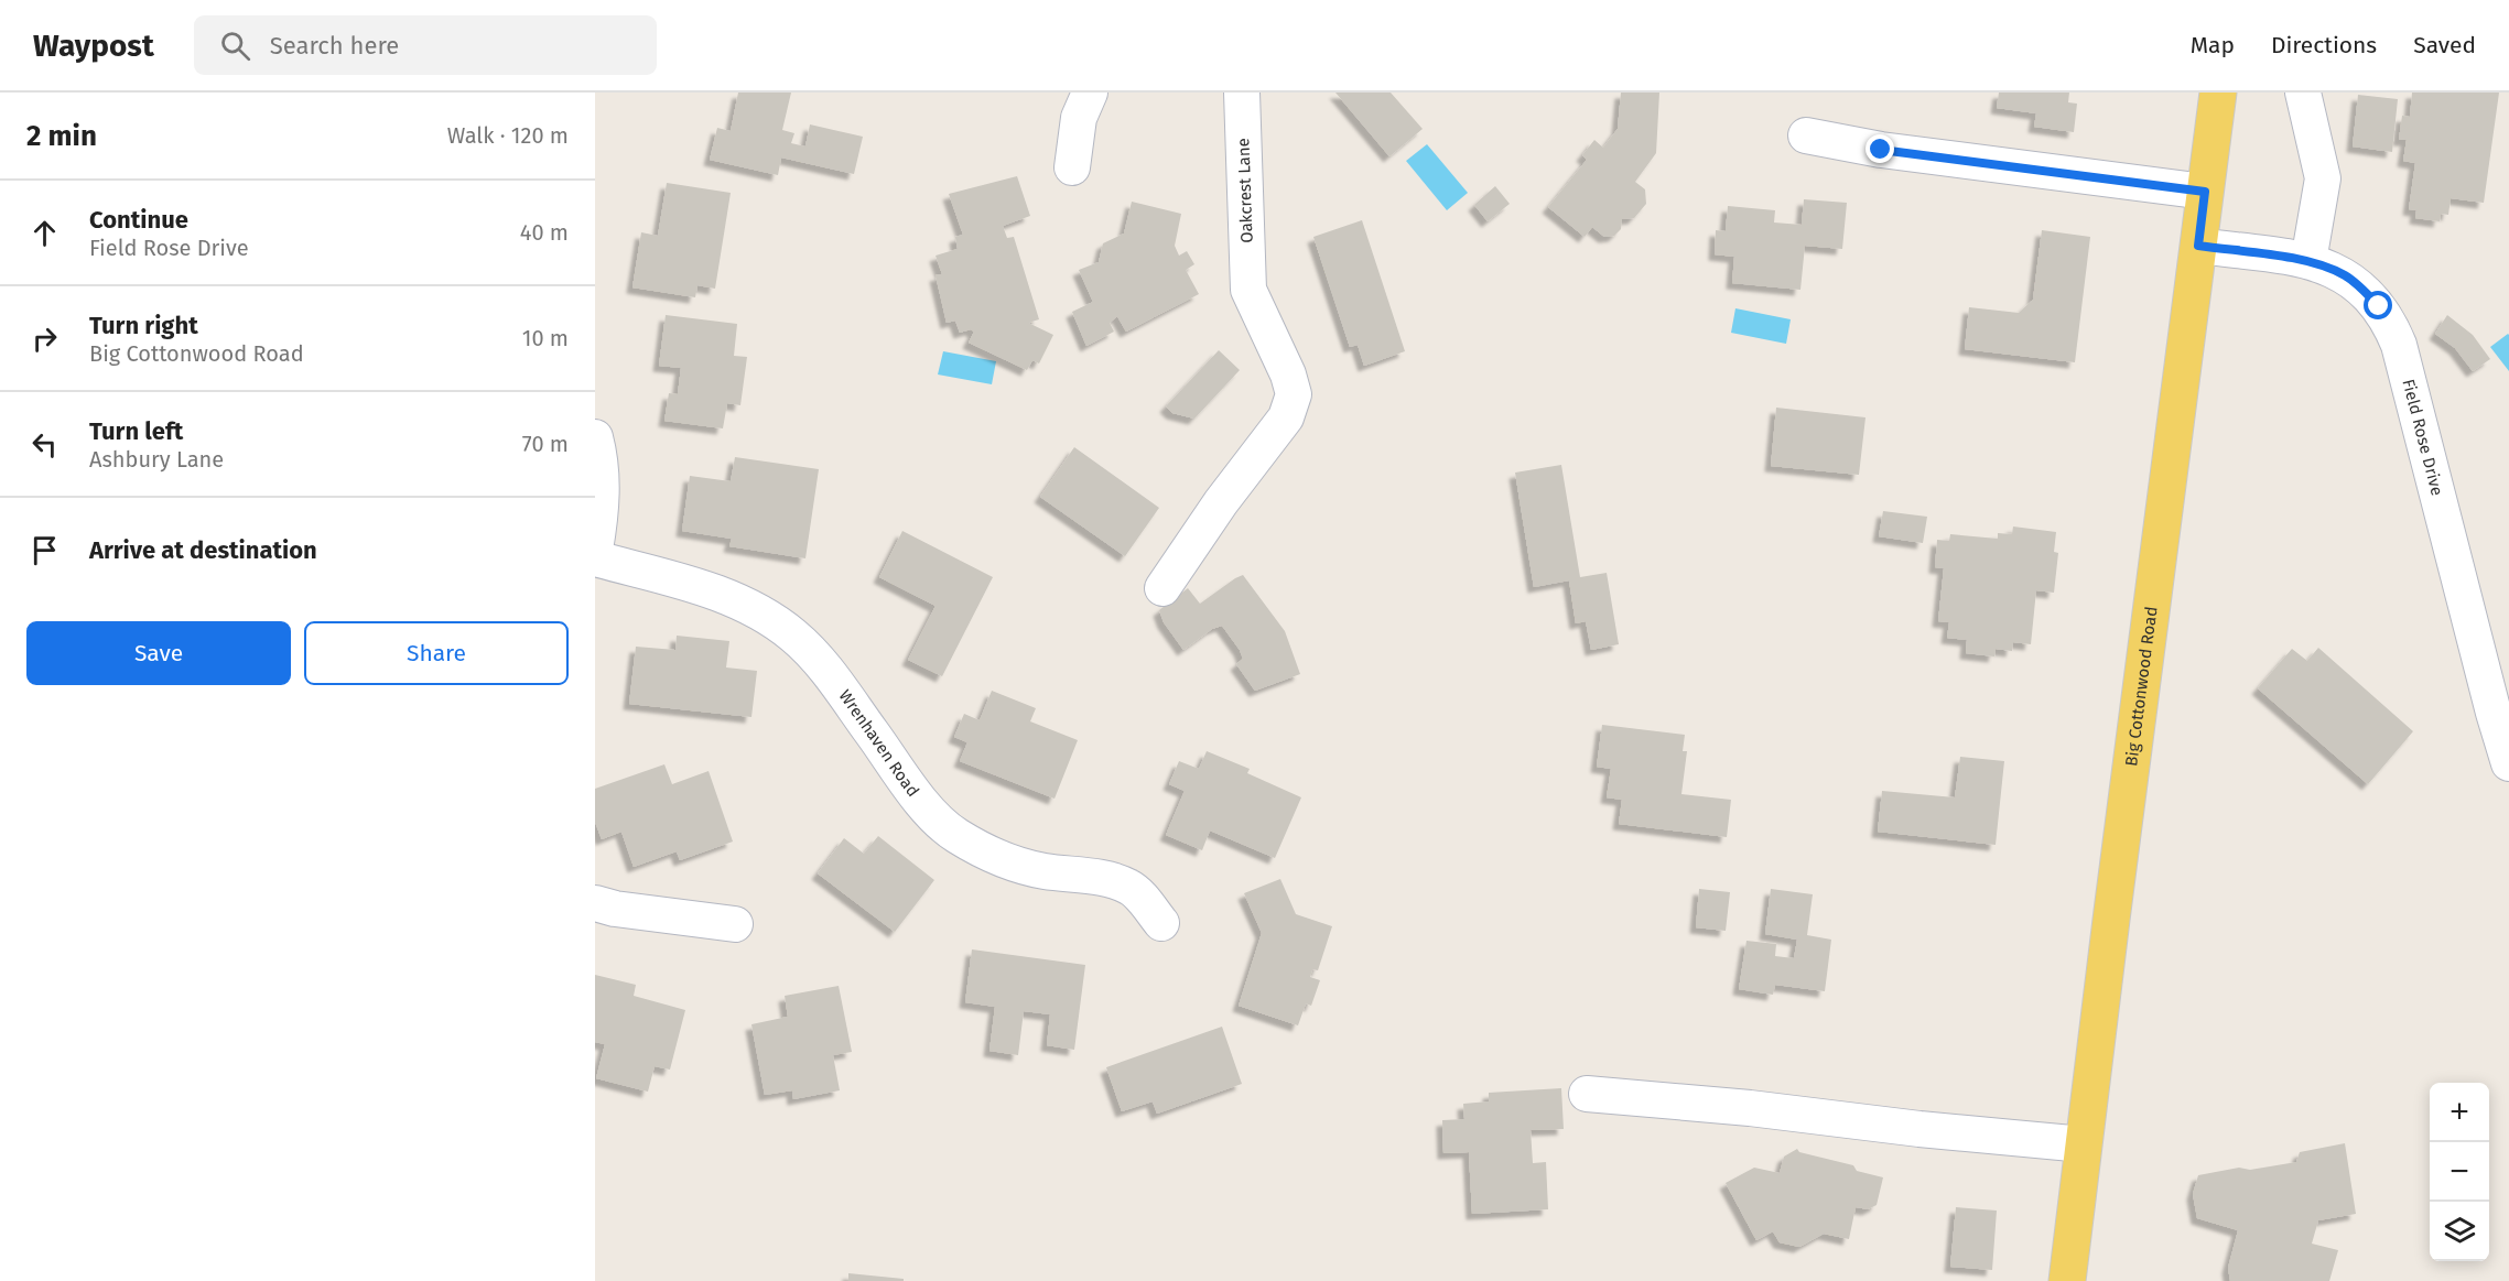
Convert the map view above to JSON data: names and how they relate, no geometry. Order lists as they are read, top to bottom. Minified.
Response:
{"streets":{"main road":["Big Cottonwood Road"],"street":["Oakcrest Lane","Field Rose Drive","Wrenhaven Road"]},"crossings":[["Field Rose Drive","Big Cottonwood Road"]],"page":{"header":"Waypost","search":"Search here","nav":["Map","Directions","Saved"],"heading":["2 min","Walk · 120 m"],"list":[["Continue","Field Rose Drive","40 m"],["Turn right","Big Cottonwood Road","10 m"],["Turn left","Ashbury Lane","70 m"],"Arrive at destination"],"buttons":["Save","Share"],"map_buttons":["+","−"]}}
